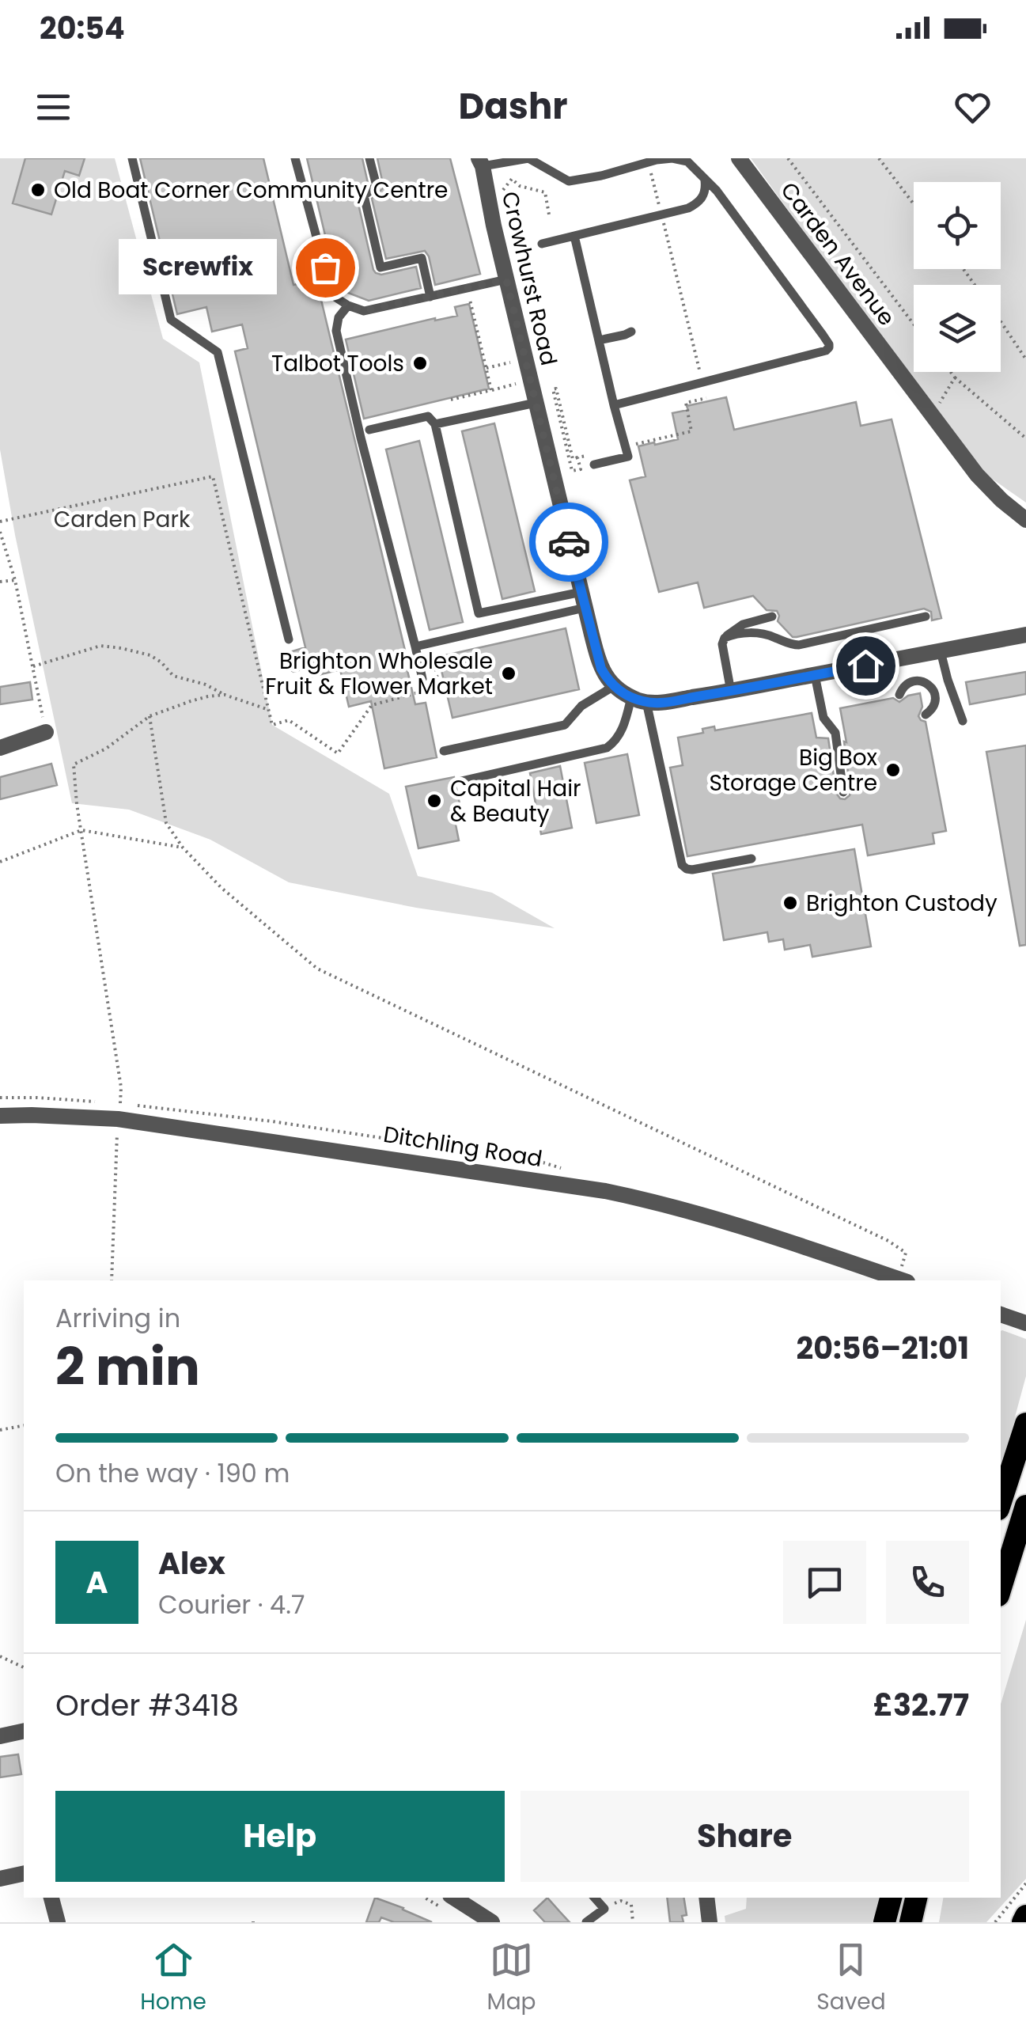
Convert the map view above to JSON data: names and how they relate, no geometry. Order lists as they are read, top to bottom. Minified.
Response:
{"streets":{"street":["Carden Avenue","Crowhurst Road","Ditchling Road"]},"parks":["Carden Park"],"places":["Old Boat Corner Community Centre","Screwfix","Talbot Tools","Brighton Wholesale Fruit & Flower Market","Big Box Storage Centre","Capital Hair & Beauty","Brighton Custody"],"page":{"status":"20:54","header":"Dashr","bubble":"Screwfix","heading":["2 min","Arriving in","20:56–21:01"],"panel":["Alex","Courier · 4.7","Order #3418","£32.77"],"bar":"On the way · 190 m","round":"A","buttons":["Help","Share"],"tabs":["Home","Map","Saved"]}}
